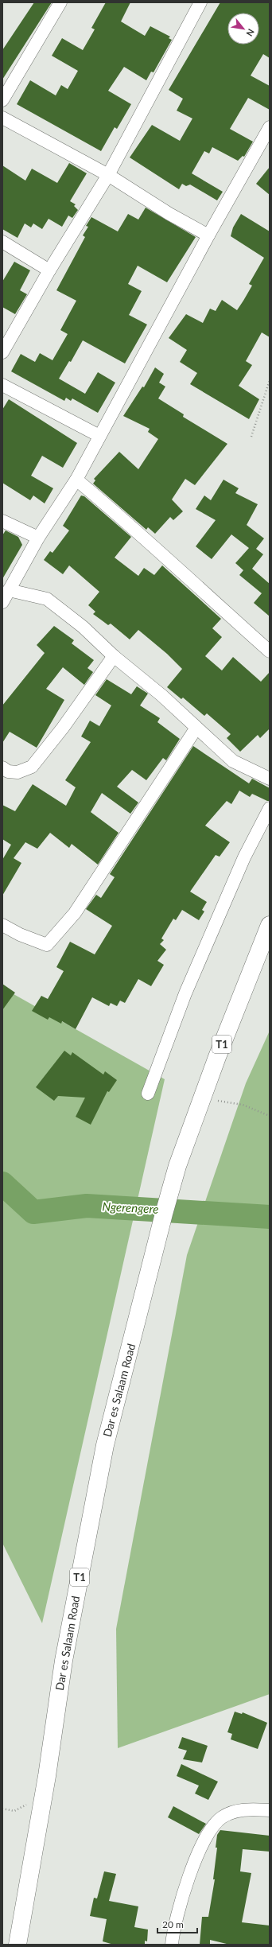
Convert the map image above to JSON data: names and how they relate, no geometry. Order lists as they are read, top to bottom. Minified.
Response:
{"streets":{"highway":["T1","Dar es Salaam Road"]},"crossings":[["T1","Dar es Salaam Road"]],"water":["Ngerengere"],"scale_bar":"20 m","north":"bottom right"}
